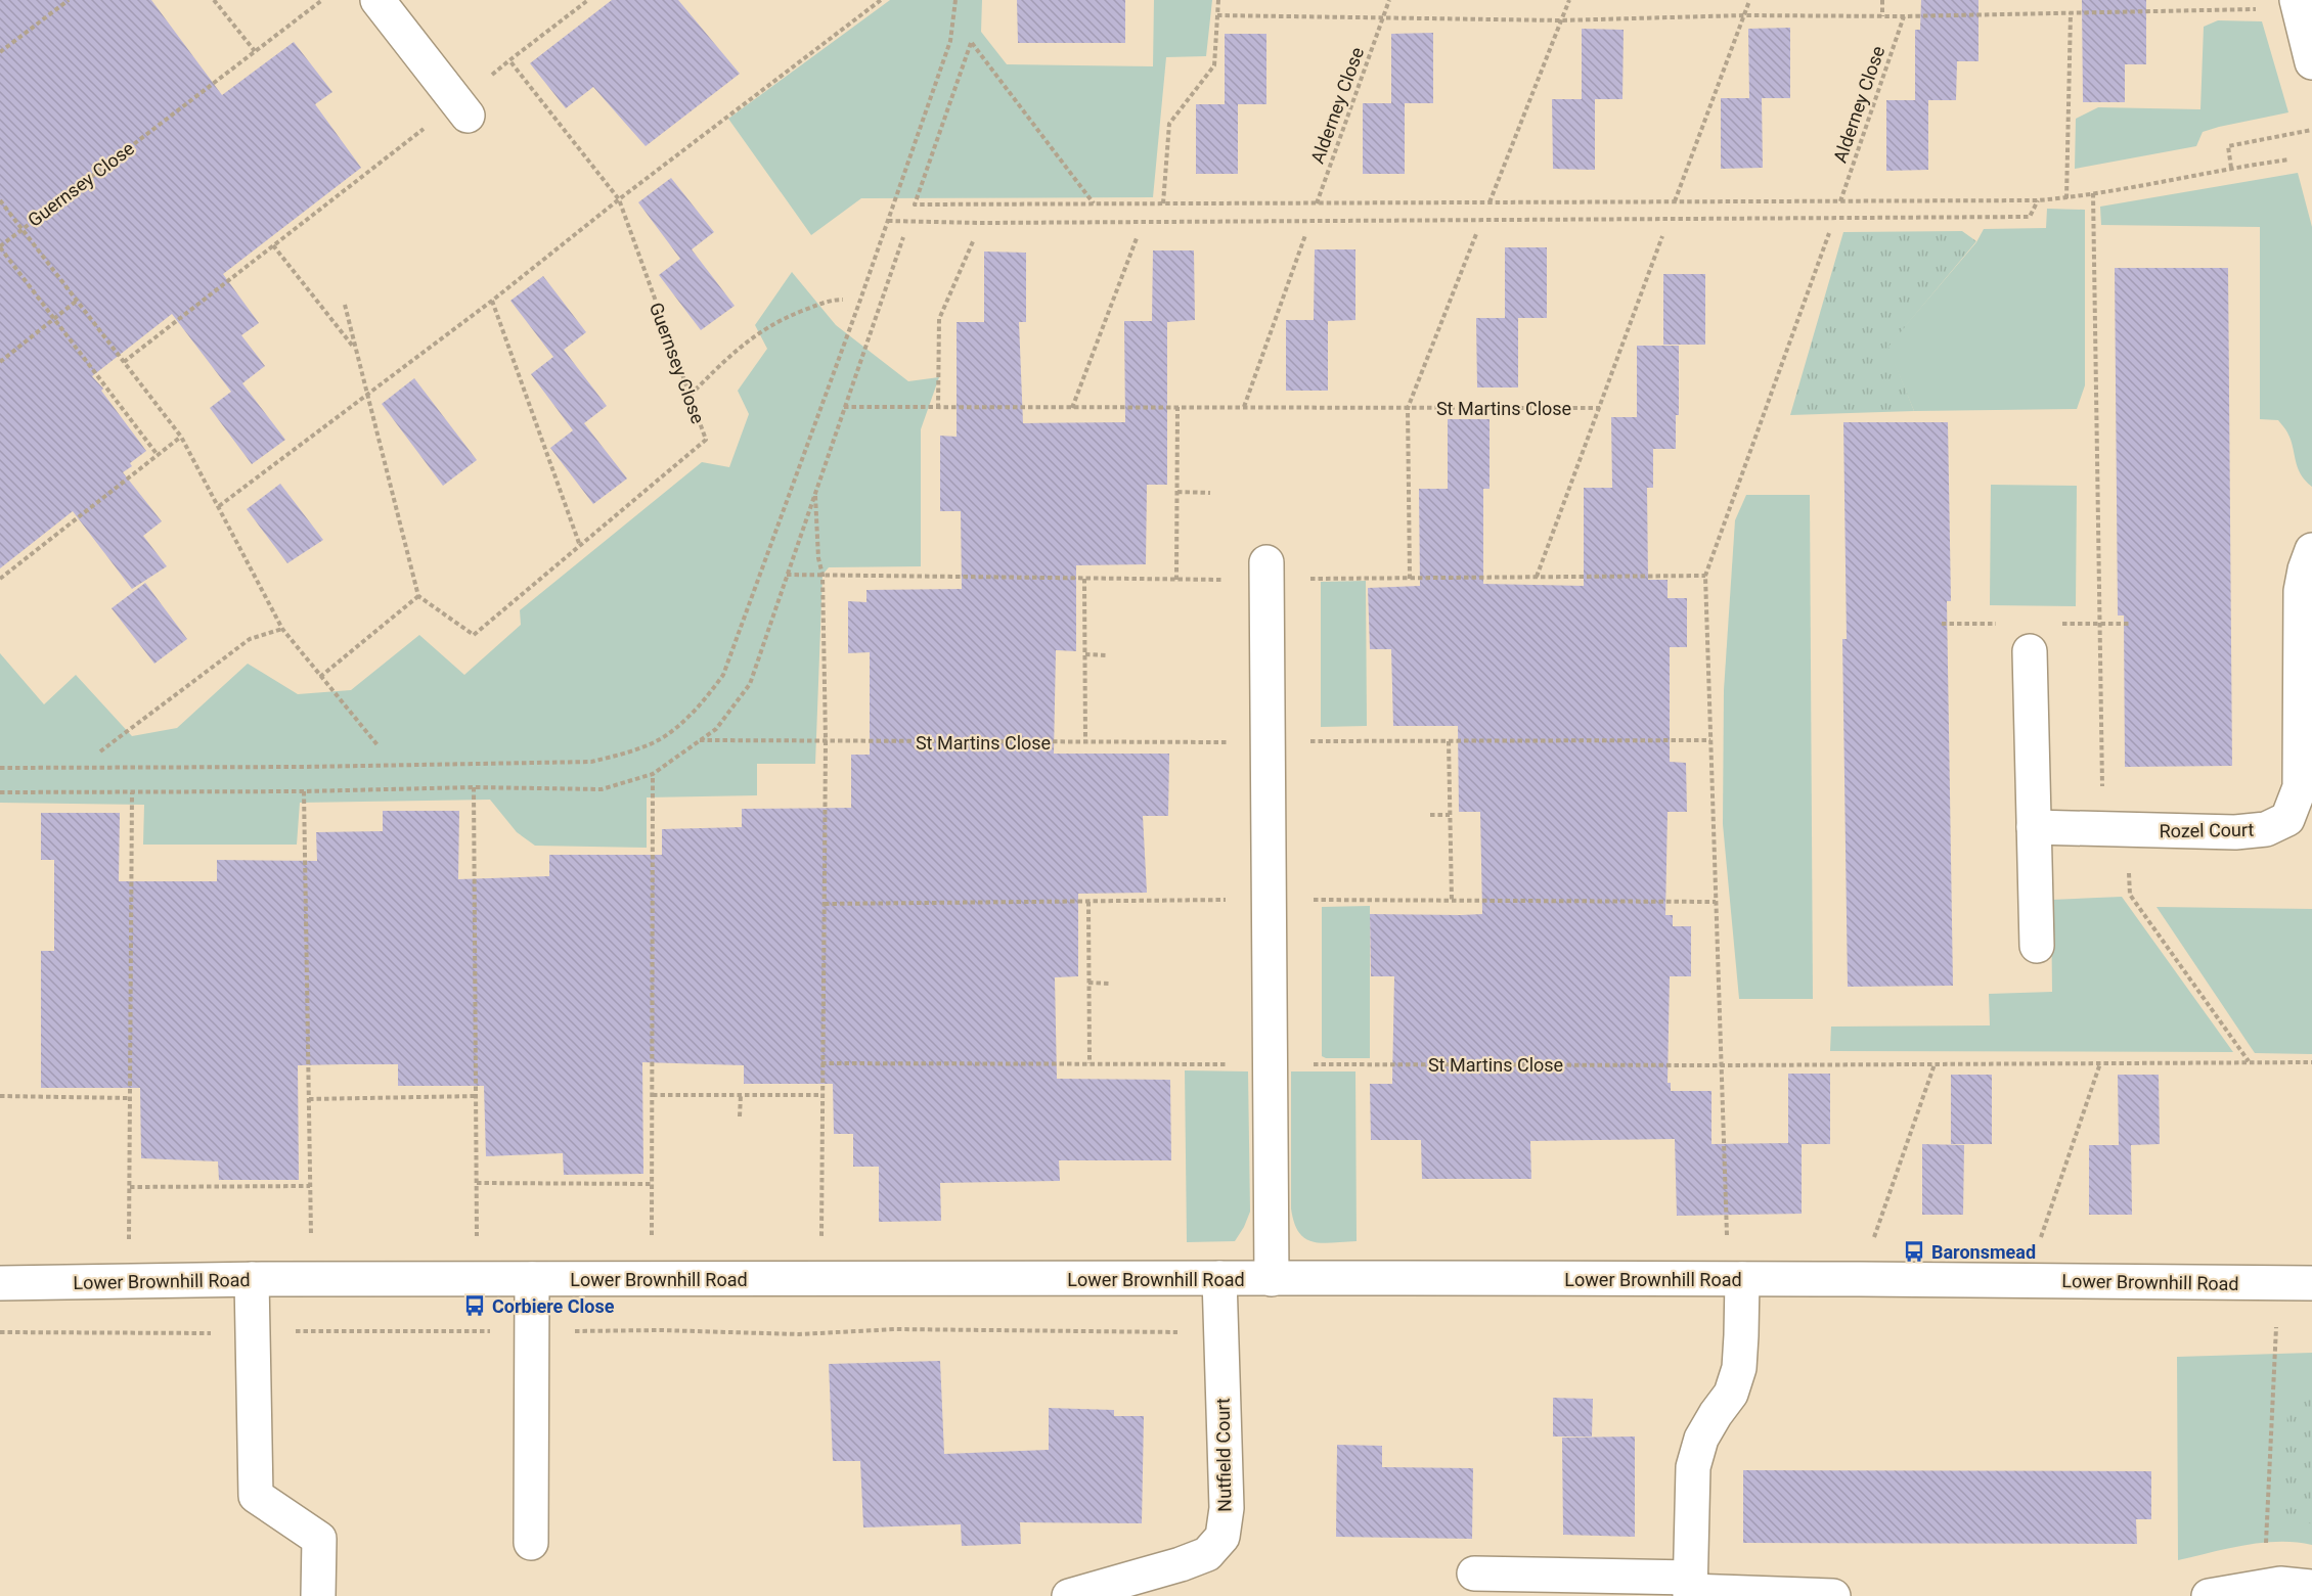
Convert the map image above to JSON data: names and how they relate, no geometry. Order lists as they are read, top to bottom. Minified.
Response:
{"streets":{"street":["Rozel Court","Lower Brownhill Road","Nutfield Court"],"path":["Alderney Close","Guernsey Close","St Martins Close"]},"crossings":[["Lower Brownhill Road","Nutfield Court"]],"places":{"bus stop":["Baronsmead","Corbiere Close"]}}
